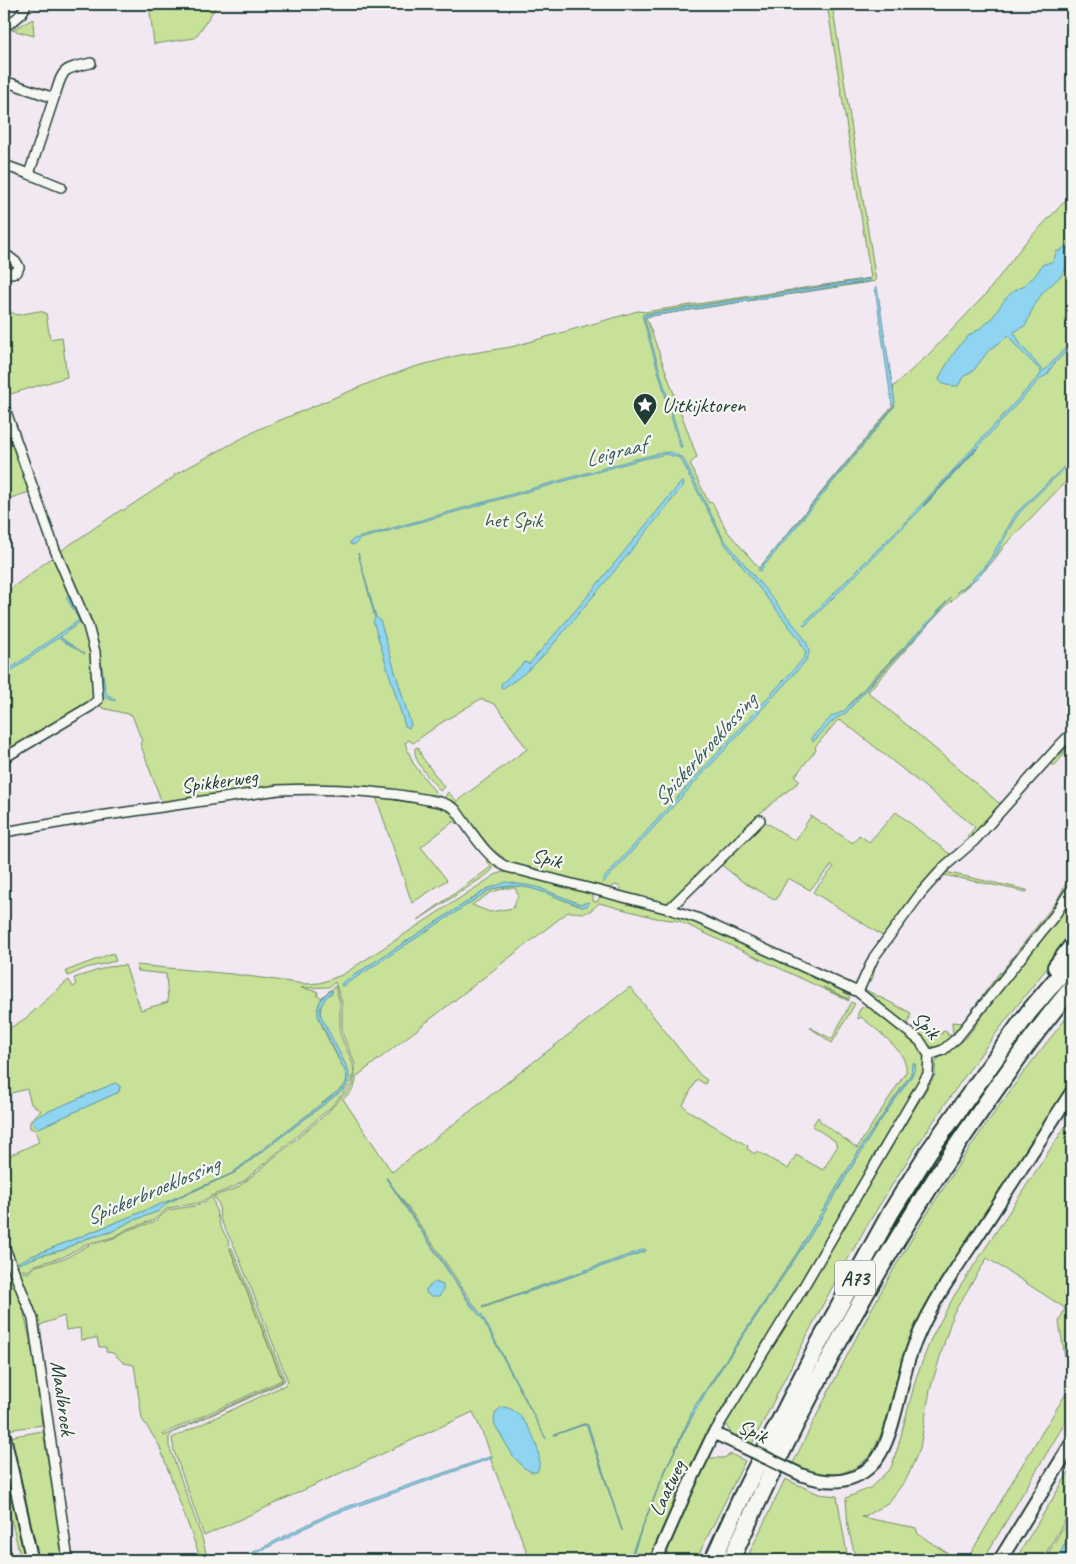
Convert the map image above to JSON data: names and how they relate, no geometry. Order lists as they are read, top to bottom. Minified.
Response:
{"streets":{"highway":["A73"],"street":["Spikkerweg","Spik","Maalbroek","Laatweg"]},"crossings":[["Spikkerweg","Spik"],["Spik","Laatweg"]],"water":["Leigraaf","Spickerbroeklossing"],"parks":["het Spik"],"places":{"place":["Uitkijktoren"]}}
